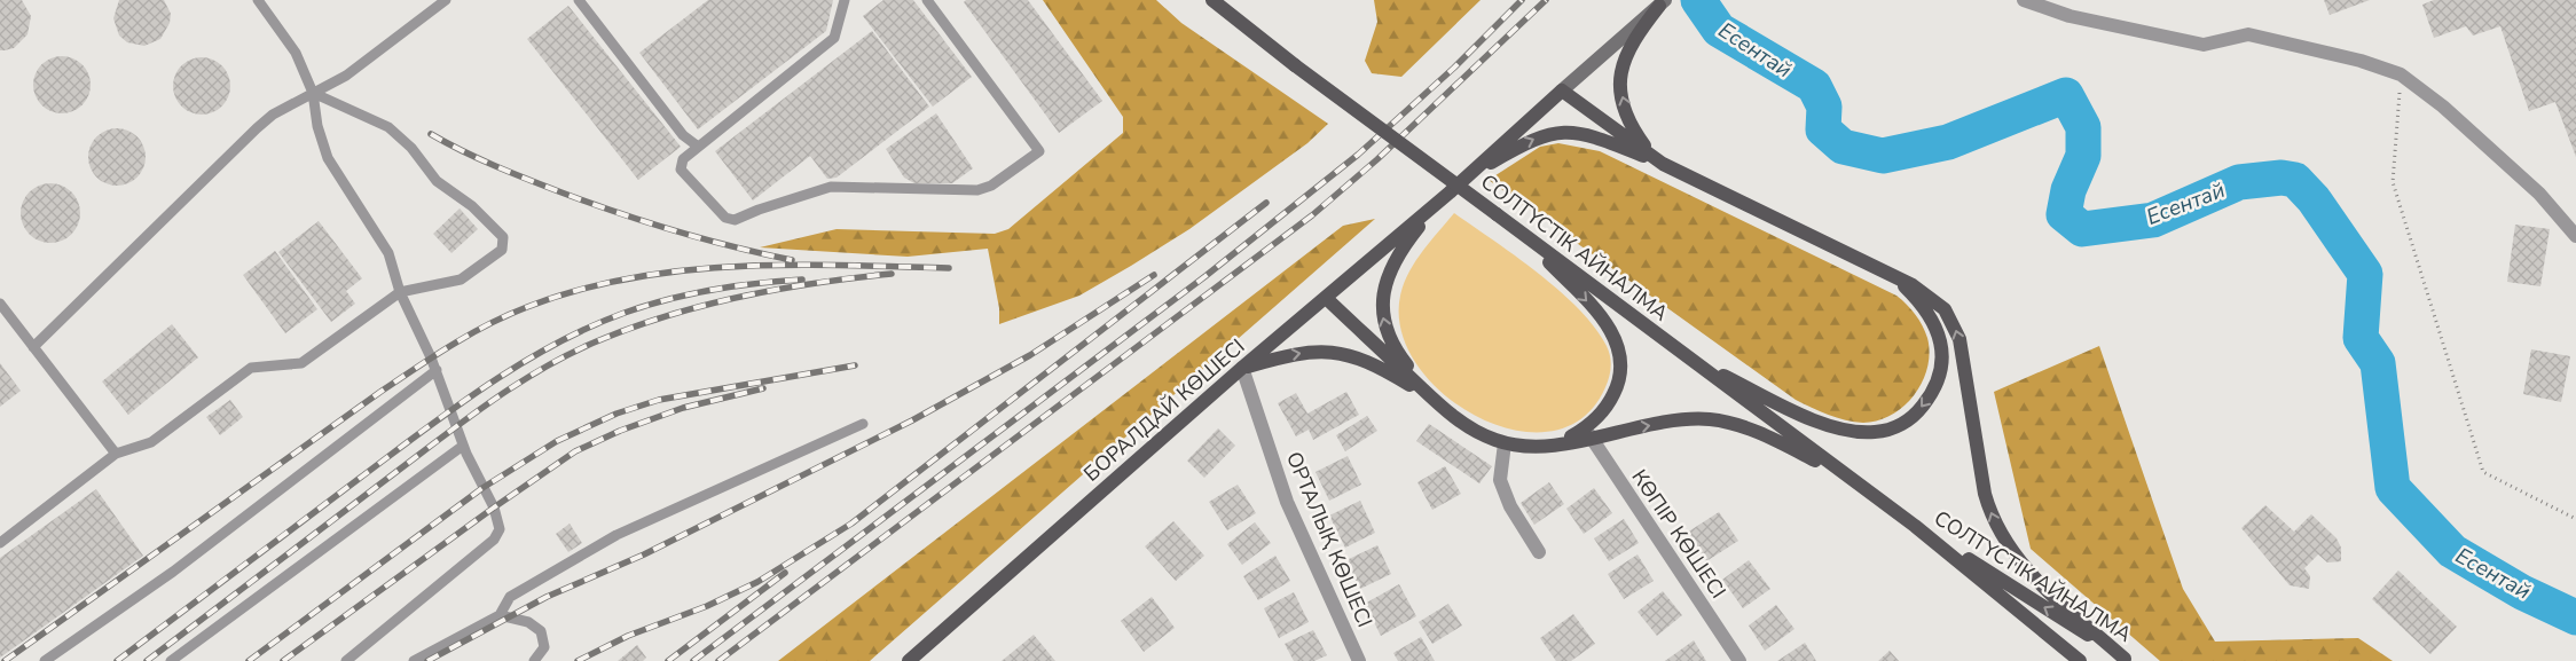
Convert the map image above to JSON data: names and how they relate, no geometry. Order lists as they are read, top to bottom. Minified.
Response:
{"streets":{"main road":["СОЛТҮСТІК АЙНАЛМА","БОРАЛДАЙ КӨШЕСІ"],"street":["КӨПІР КӨШЕСІ","ОРТАЛЫҚ КӨШЕСІ"]},"crossings":[["БОРАЛДАЙ КӨШЕСІ","ОРТАЛЫҚ КӨШЕСІ"]],"water":["Есентай"]}
